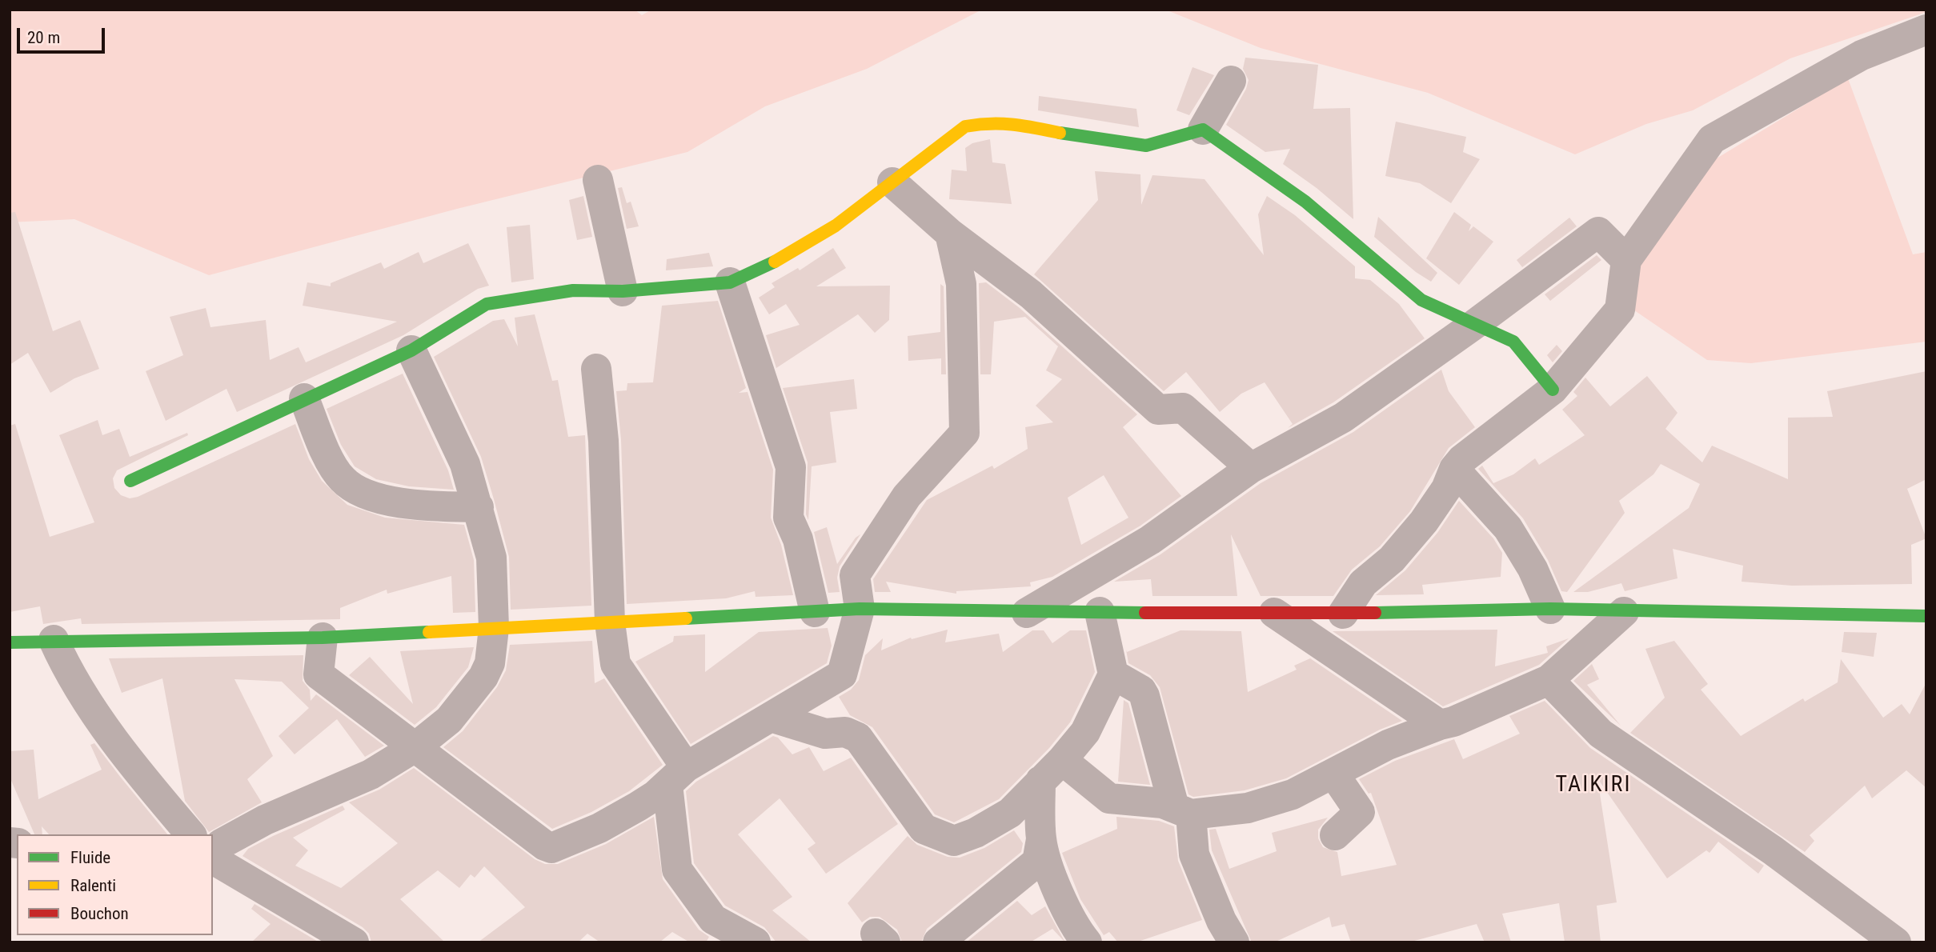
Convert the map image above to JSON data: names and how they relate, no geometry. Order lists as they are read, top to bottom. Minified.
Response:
{"districts":["TAIKIRI"],"legend":["Fluide","Ralenti","Bouchon"],"scale_bar":"20 m"}
